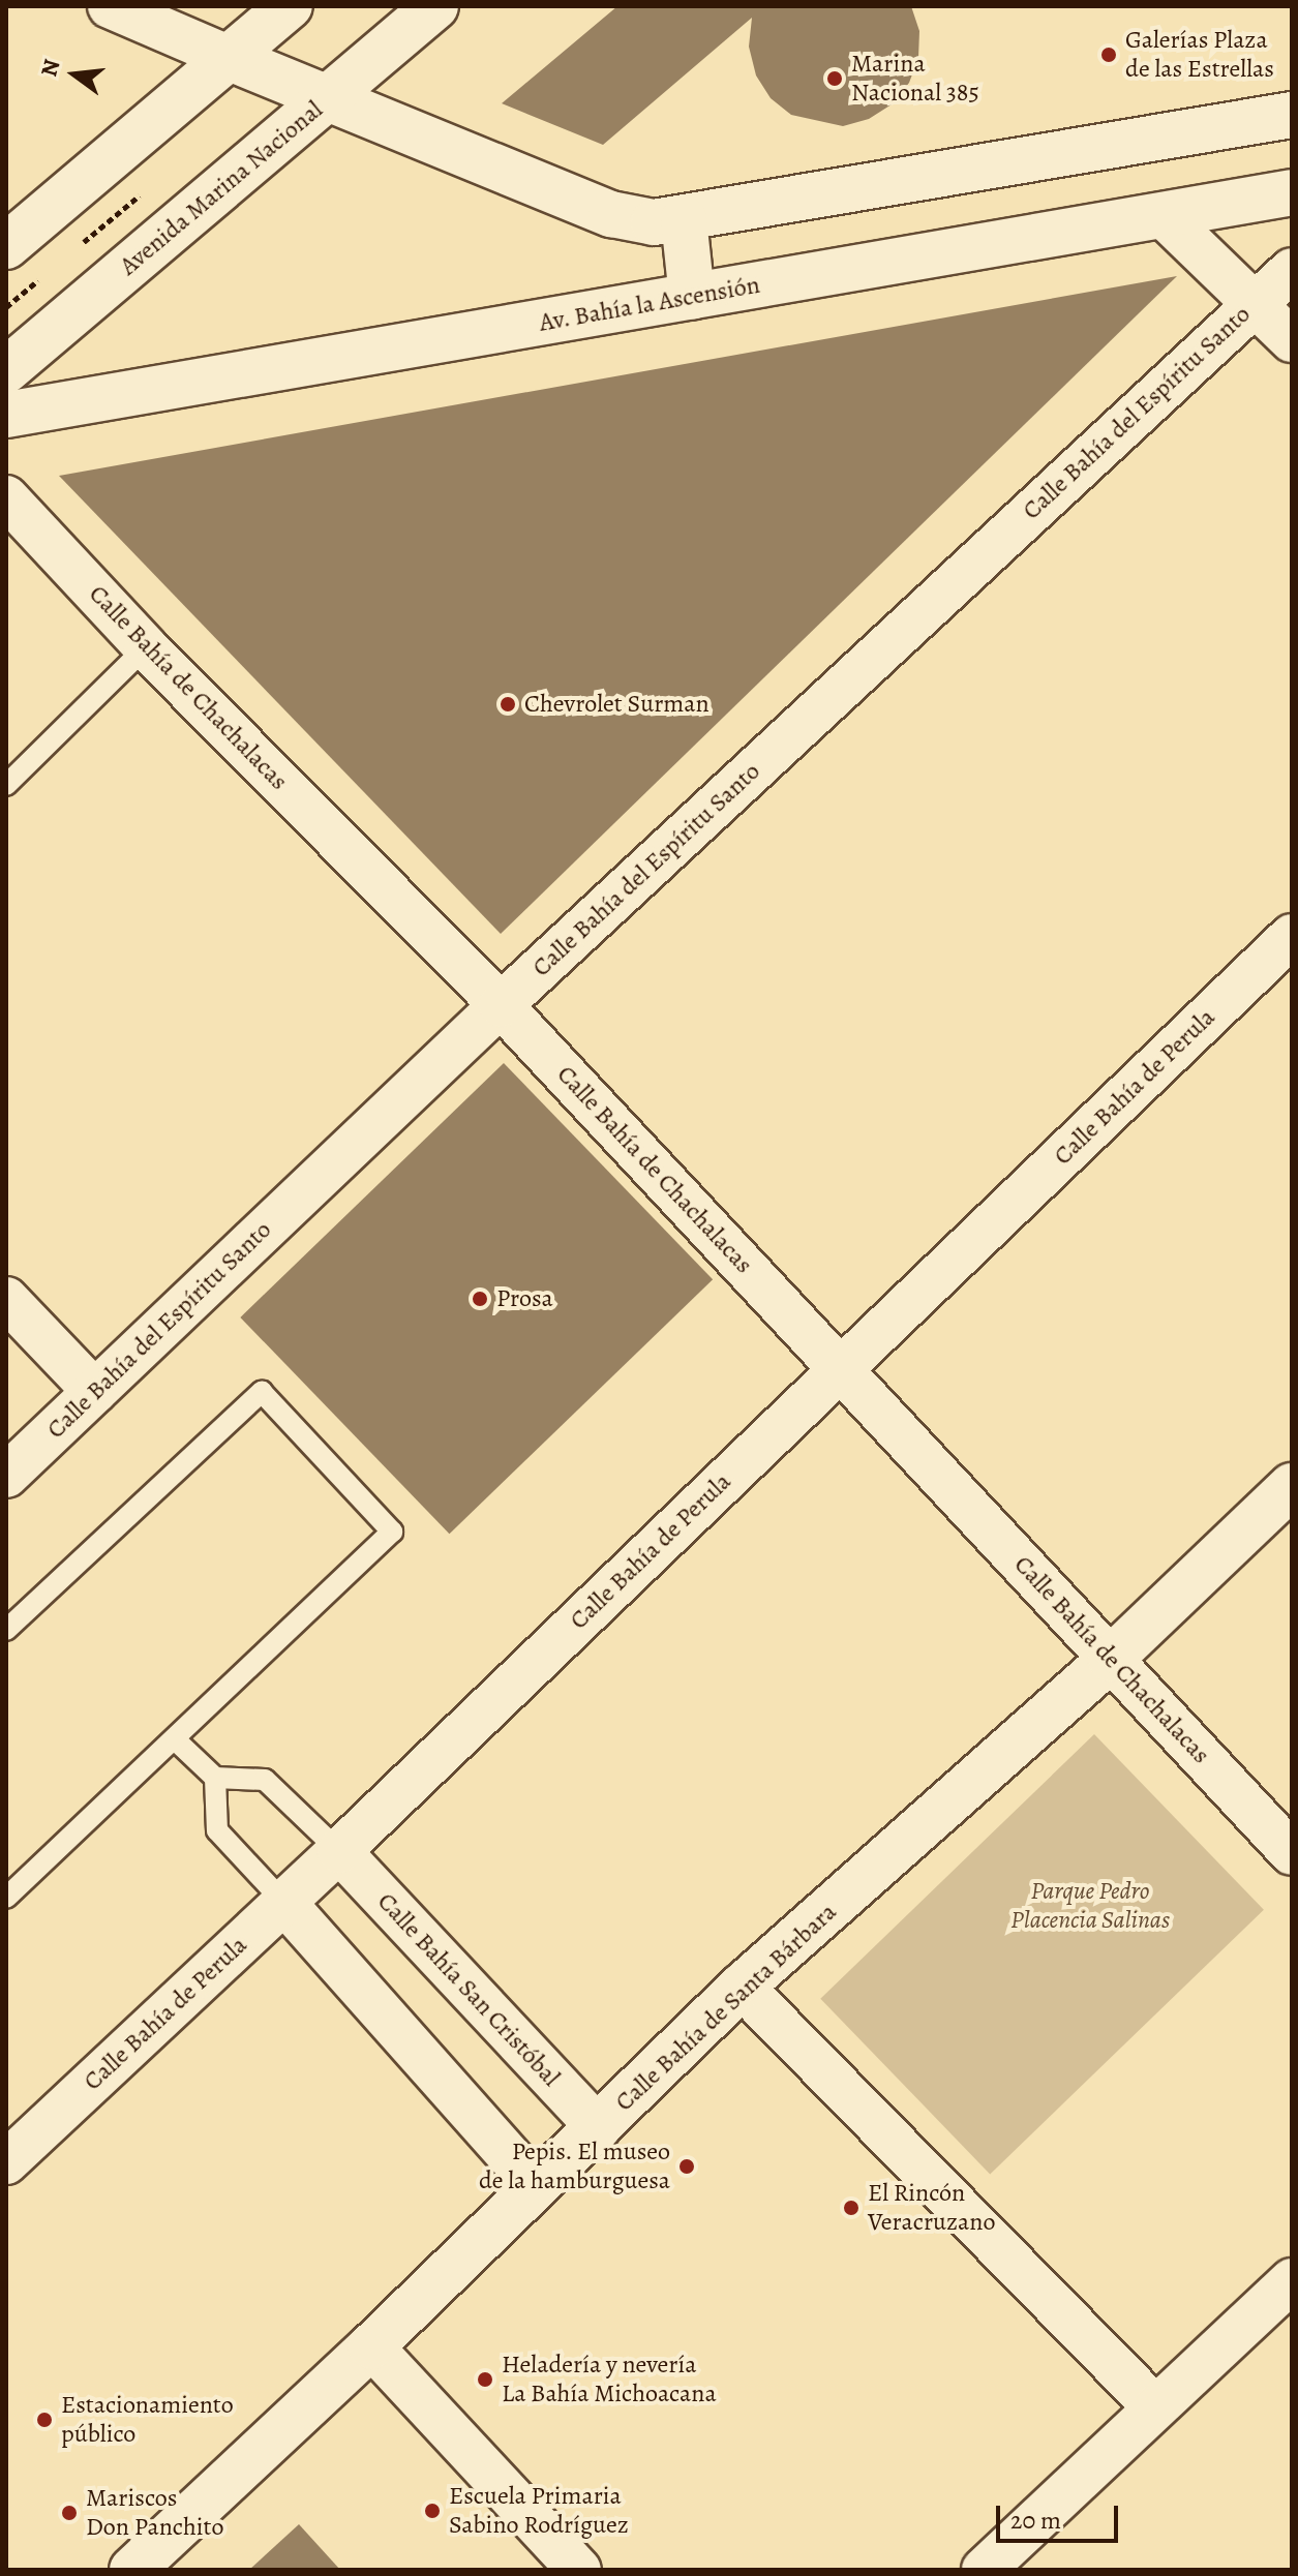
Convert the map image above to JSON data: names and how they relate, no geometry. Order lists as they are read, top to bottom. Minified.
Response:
{"streets":{"main road":["Avenida Marina Nacional","Av. Bahía la Ascensión","Calle Bahía de Santa Bárbara"],"street":["Calle Bahía del Espíritu Santo","Calle Bahía de Chachalacas","Calle Bahía de Perula","Calle Bahía San Cristóbal"]},"crossings":[["Calle Bahía del Espíritu Santo","Calle Bahía de Chachalacas"],["Calle Bahía de Chachalacas","Calle Bahía de Perula"],["Calle Bahía de Chachalacas","Calle Bahía de Santa Bárbara"],["Calle Bahía de Perula","Calle Bahía San Cristóbal"],["Calle Bahía San Cristóbal","Calle Bahía de Santa Bárbara"]],"parks":["Parque Pedro Placencia Salinas"],"places":["Galerías Plaza de las Estrellas","Marina Nacional 385","Chevrolet Surman","Prosa","Pepis. El museo de la hamburguesa","El Rincón Veracruzano","Heladería y nevería La Bahía Michoacana","Estacionamiento público","Escuela Primaria Sabino Rodríguez","Mariscos Don Panchito"],"scale_bar":"20 m","north":"left"}
